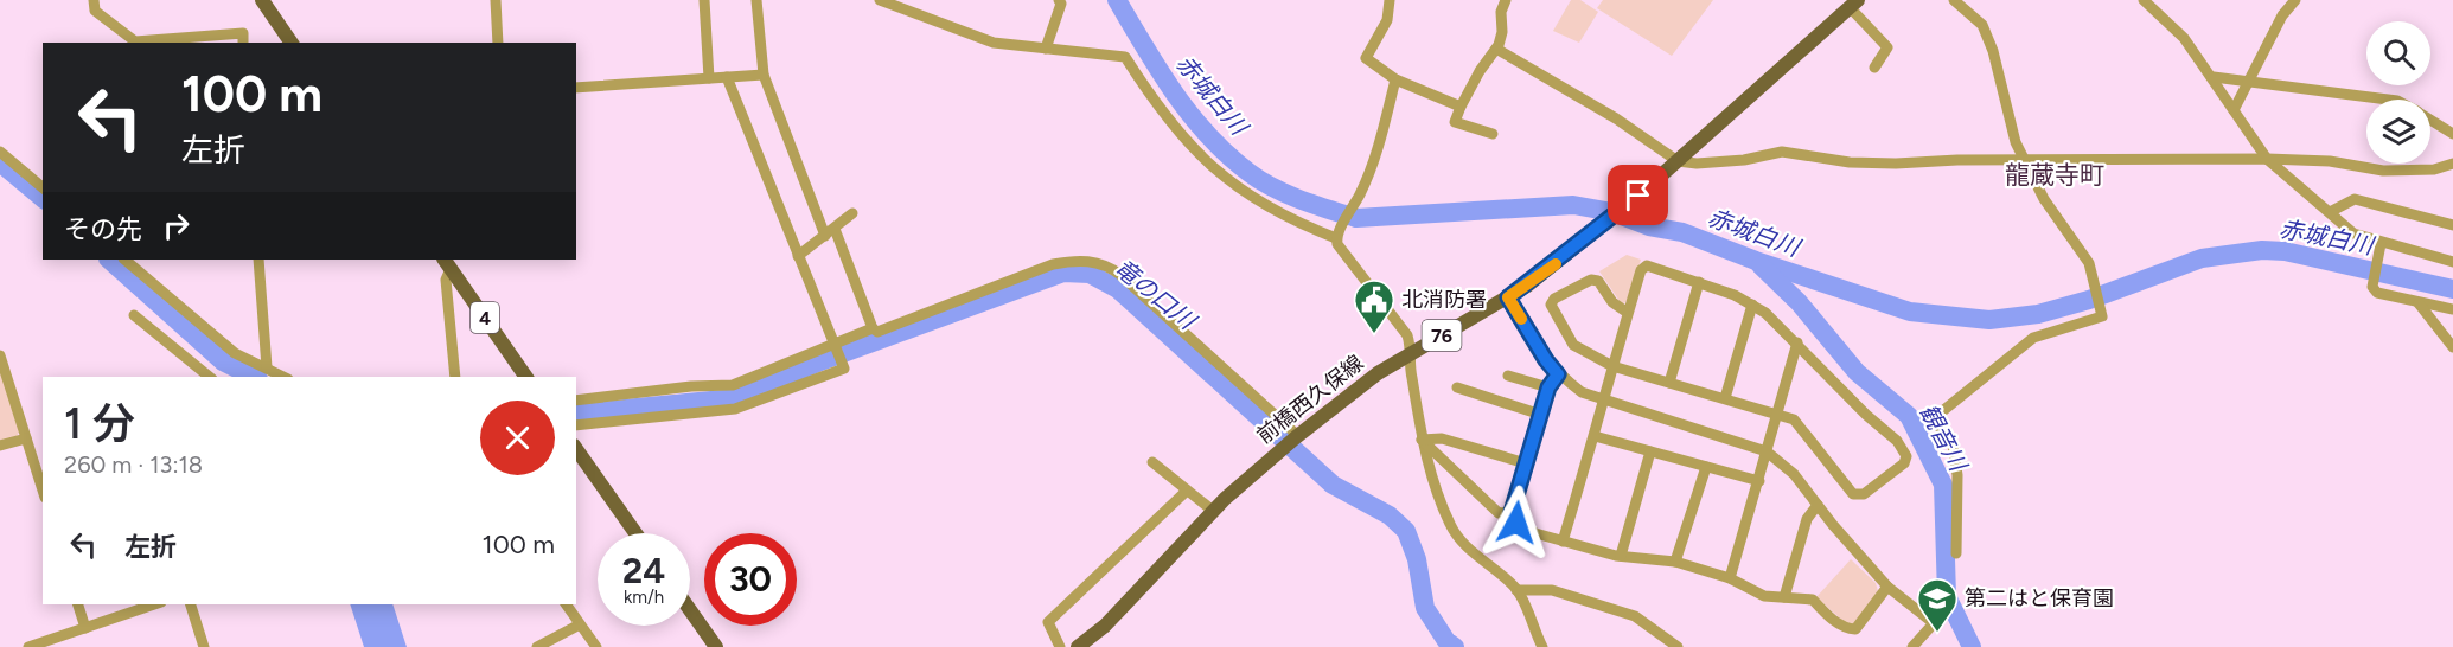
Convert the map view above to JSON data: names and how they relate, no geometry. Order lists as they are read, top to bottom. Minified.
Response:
{"streets":{"main road":["4","76","前橋西久保線"]},"districts":["龍蔵寺町"],"water":["赤城白川","竜の口川","観音川"],"places":{"public building":["北消防署"],"school or university":["第二はと保育園"]},"page":{"turn":["100 m","左折"],"then":"その先","heading":["1 分","260 m · 13:18"],"list":[{"name":"左折","value":"100 m"}],"speed":"24 km/h","limit":"30"}}
